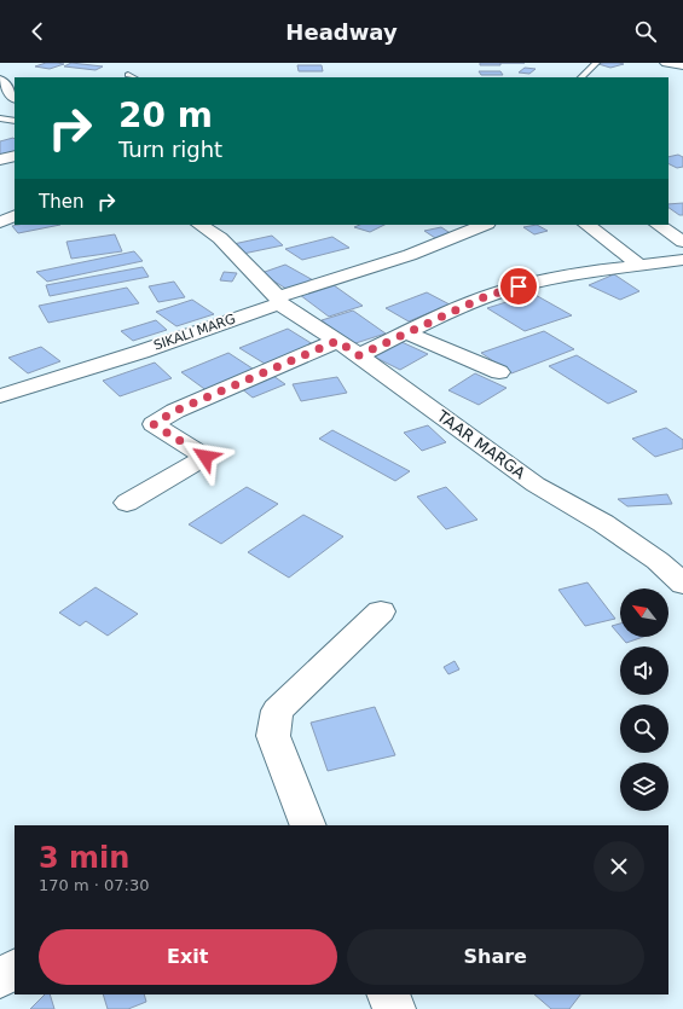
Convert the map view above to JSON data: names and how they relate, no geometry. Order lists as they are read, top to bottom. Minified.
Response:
{"streets":{"street":["SIKALI MARG","TAAR MARGA"]},"crossings":[["SIKALI MARG","TAAR MARGA"]],"north":"top left","page":{"header":"Headway","turn":["20 m","Turn right"],"then":"Then","heading":["3 min","170 m · 07:30"],"buttons":["Exit","Share"]}}
